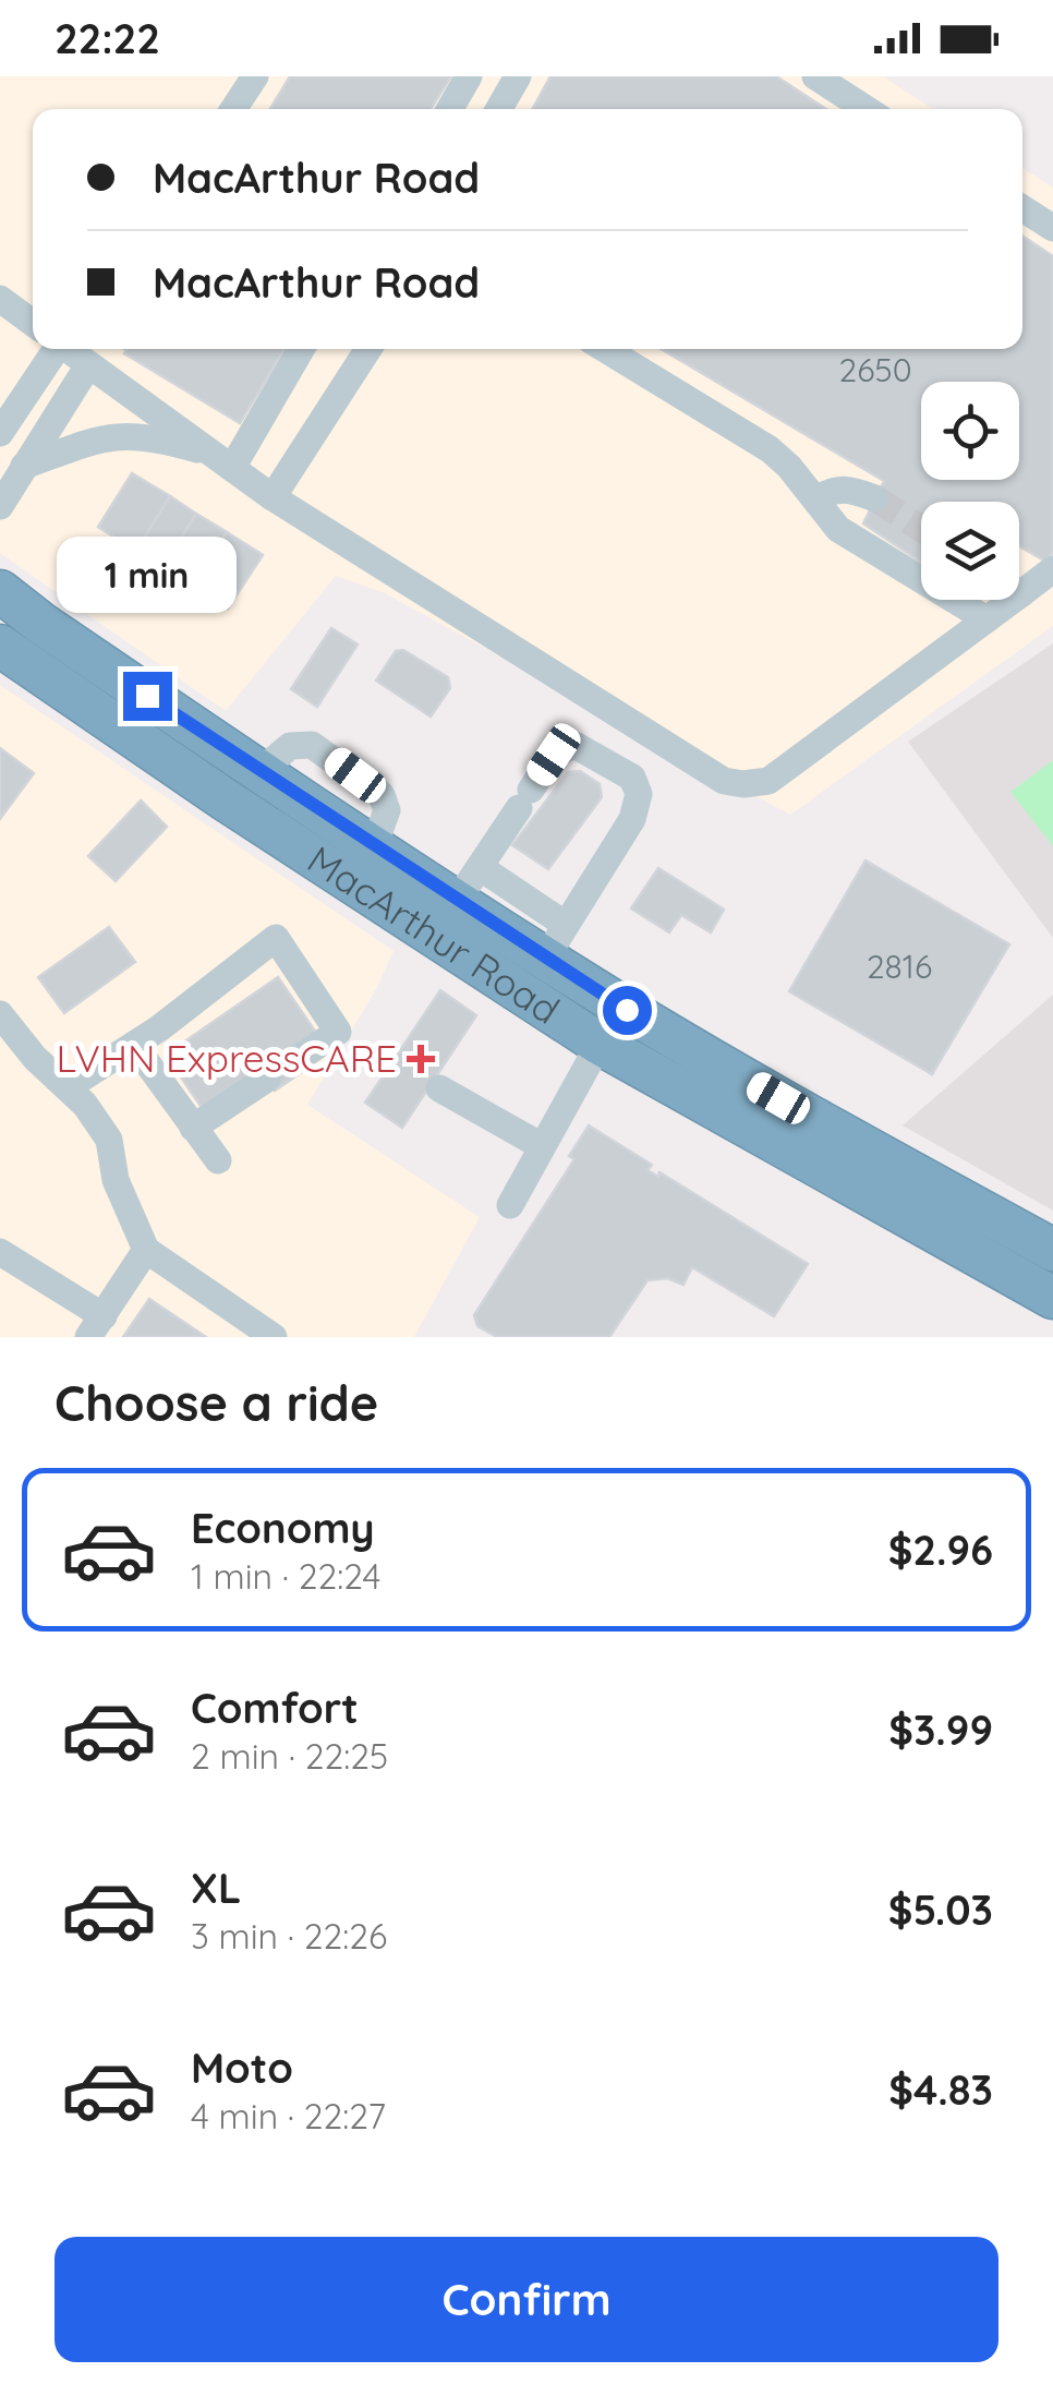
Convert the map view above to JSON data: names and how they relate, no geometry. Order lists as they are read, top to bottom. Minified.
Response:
{"streets":{"highway":["MacArthur Road"]},"places":{"health":["LVHN ExpressCARE"]},"house_numbers":["2650","2816"],"page":{"status":"22:22","banner":["MacArthur Road","MacArthur Road"],"bubble":"1 min","heading":"Choose a ride","list":[{"name":"Economy","note":"1 min · 22:24","value":"$2.96"},{"name":"Comfort","note":"2 min · 22:25","value":"$3.99"},{"name":"XL","note":"3 min · 22:26","value":"$5.03"},{"name":"Moto","note":"4 min · 22:27","value":"$4.83"}],"buttons":"Confirm"}}
